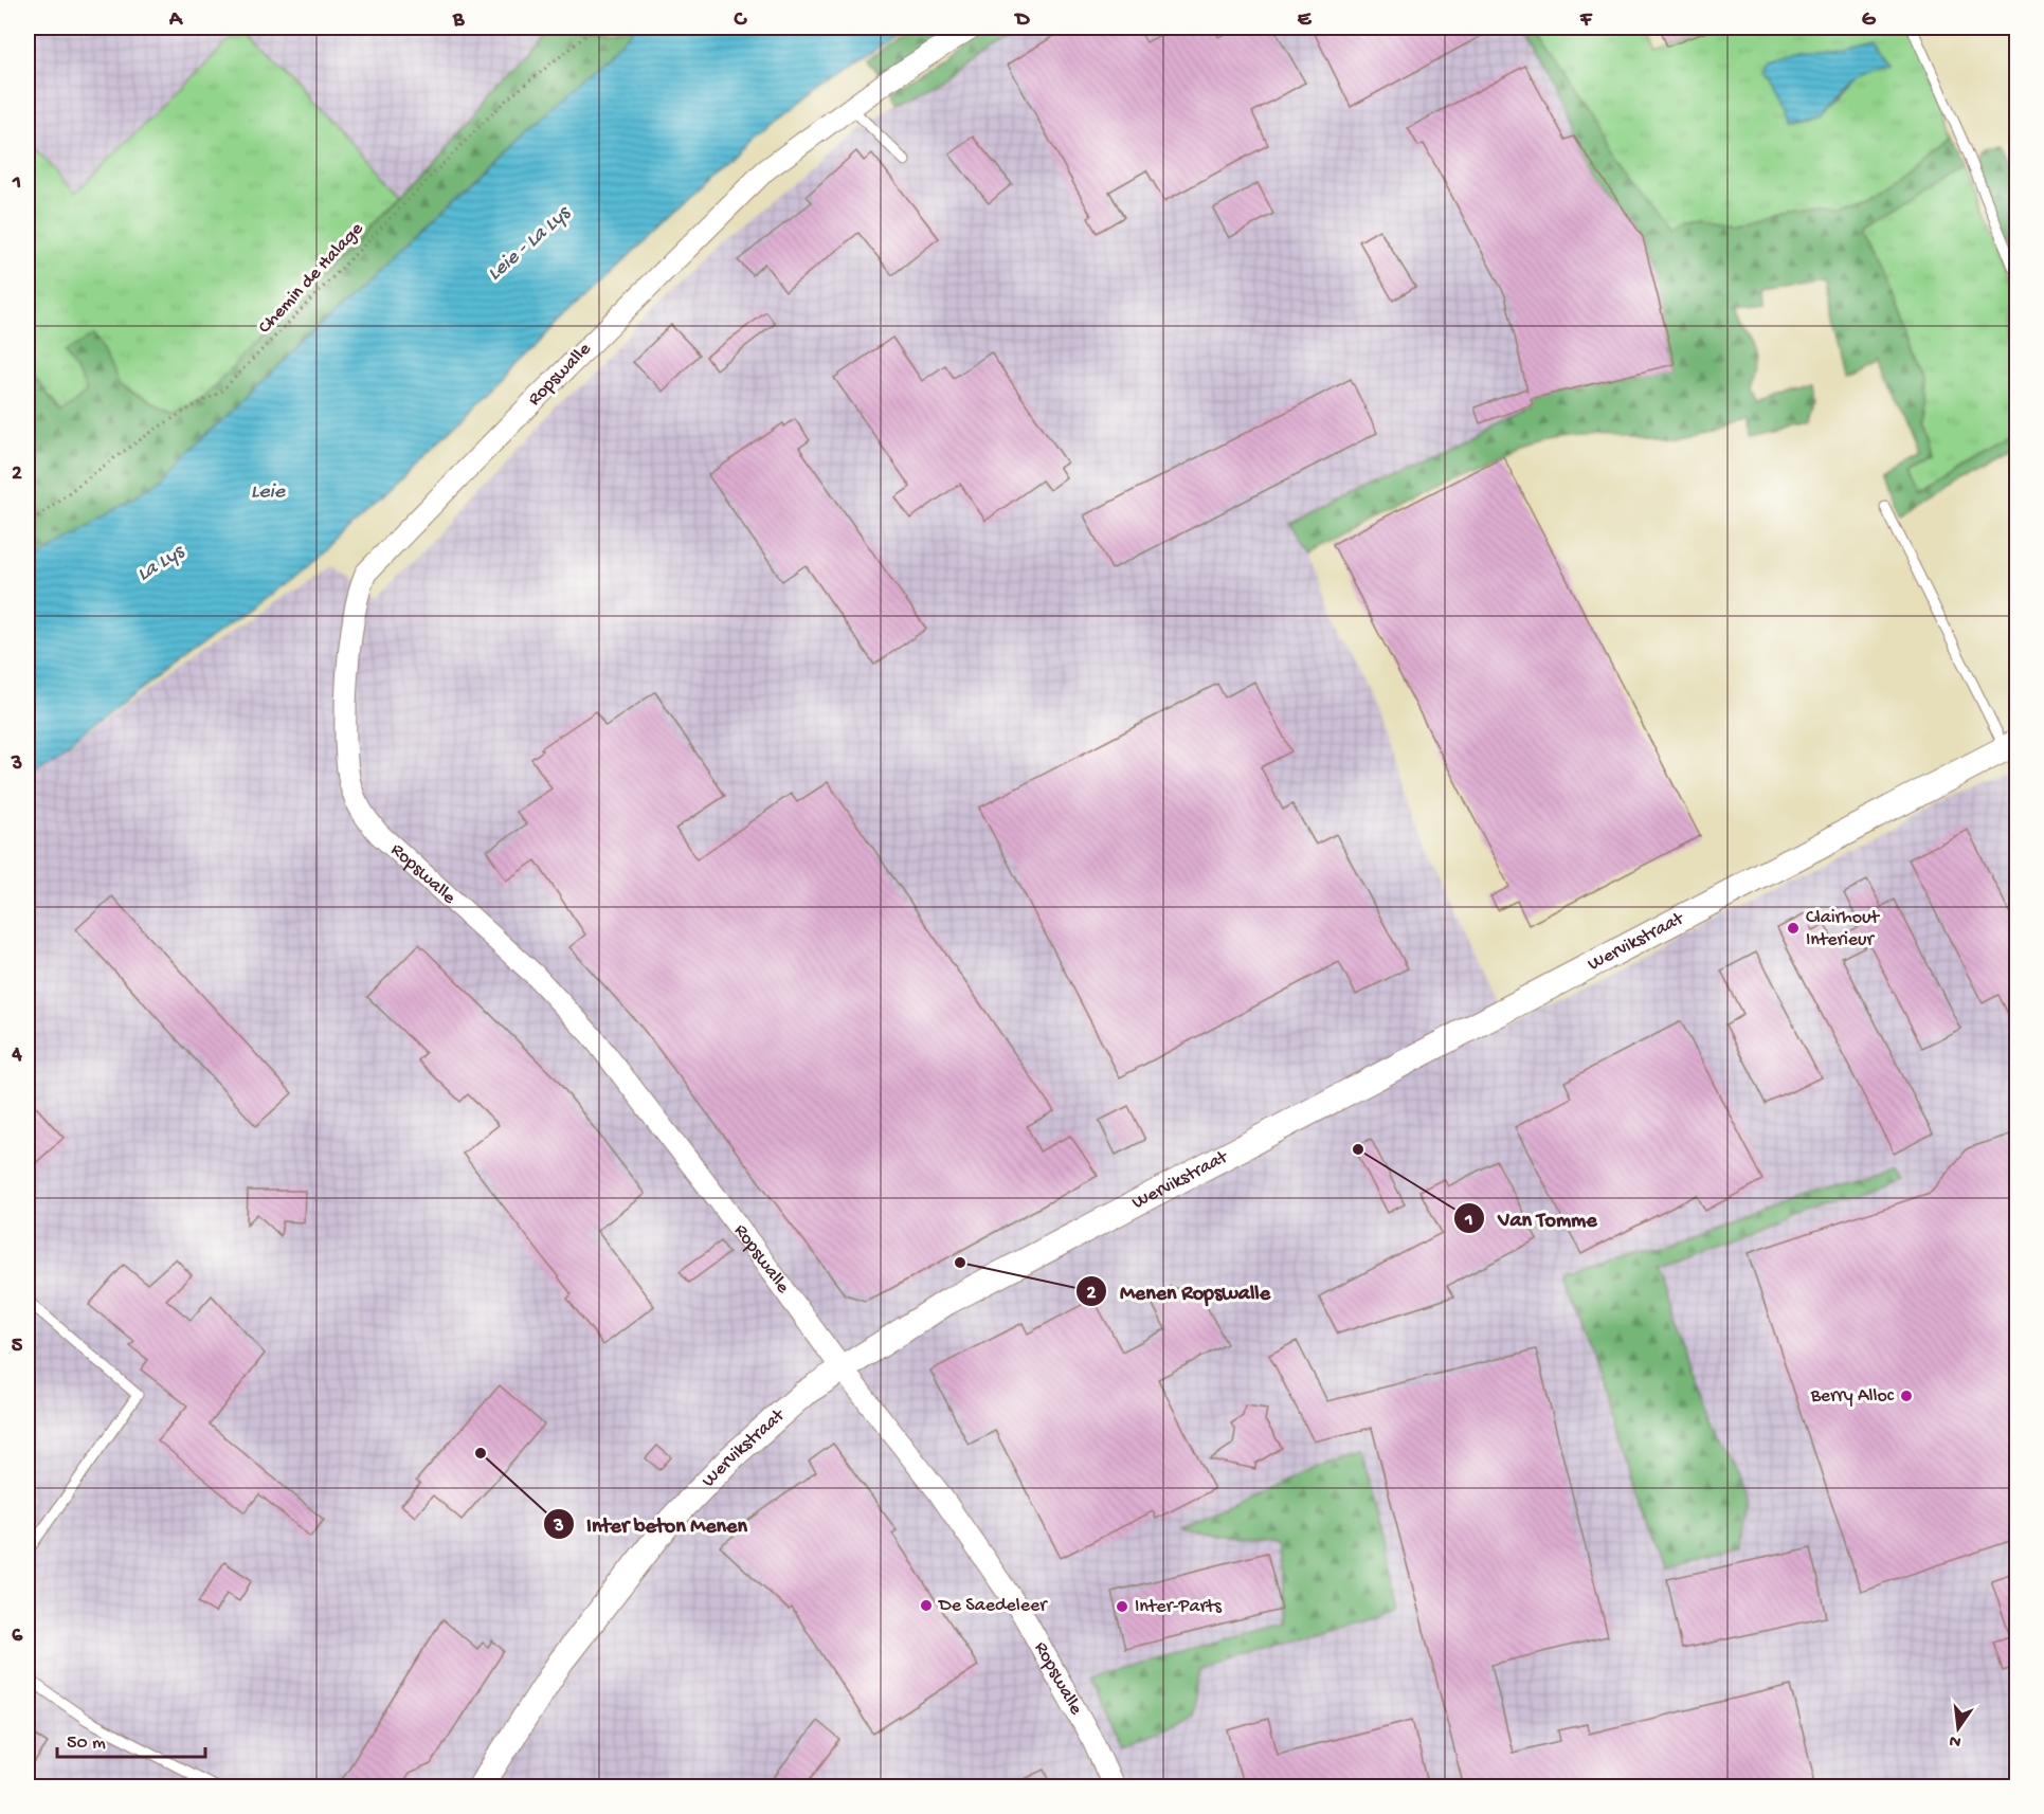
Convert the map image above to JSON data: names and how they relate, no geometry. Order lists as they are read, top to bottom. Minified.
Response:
{"streets":{"street":["Ropswalle","Wervikstraat"],"path":["Chemin de Halage"]},"crossings":[["Ropswalle","Wervikstraat"]],"water":["Leie - La Lys","Leie","La Lys"],"places":["Clairhout Interieur","Van Tomme","Menen Ropswalle","Berry Alloc","Inter beton Menen","De Saedeleer","Inter-Parts"],"scale_bar":"50 m","north":"bottom","grid":{"columns":["A","B","C","D","E","F","G"],"rows":["1","2","3","4","5","6"]}}
